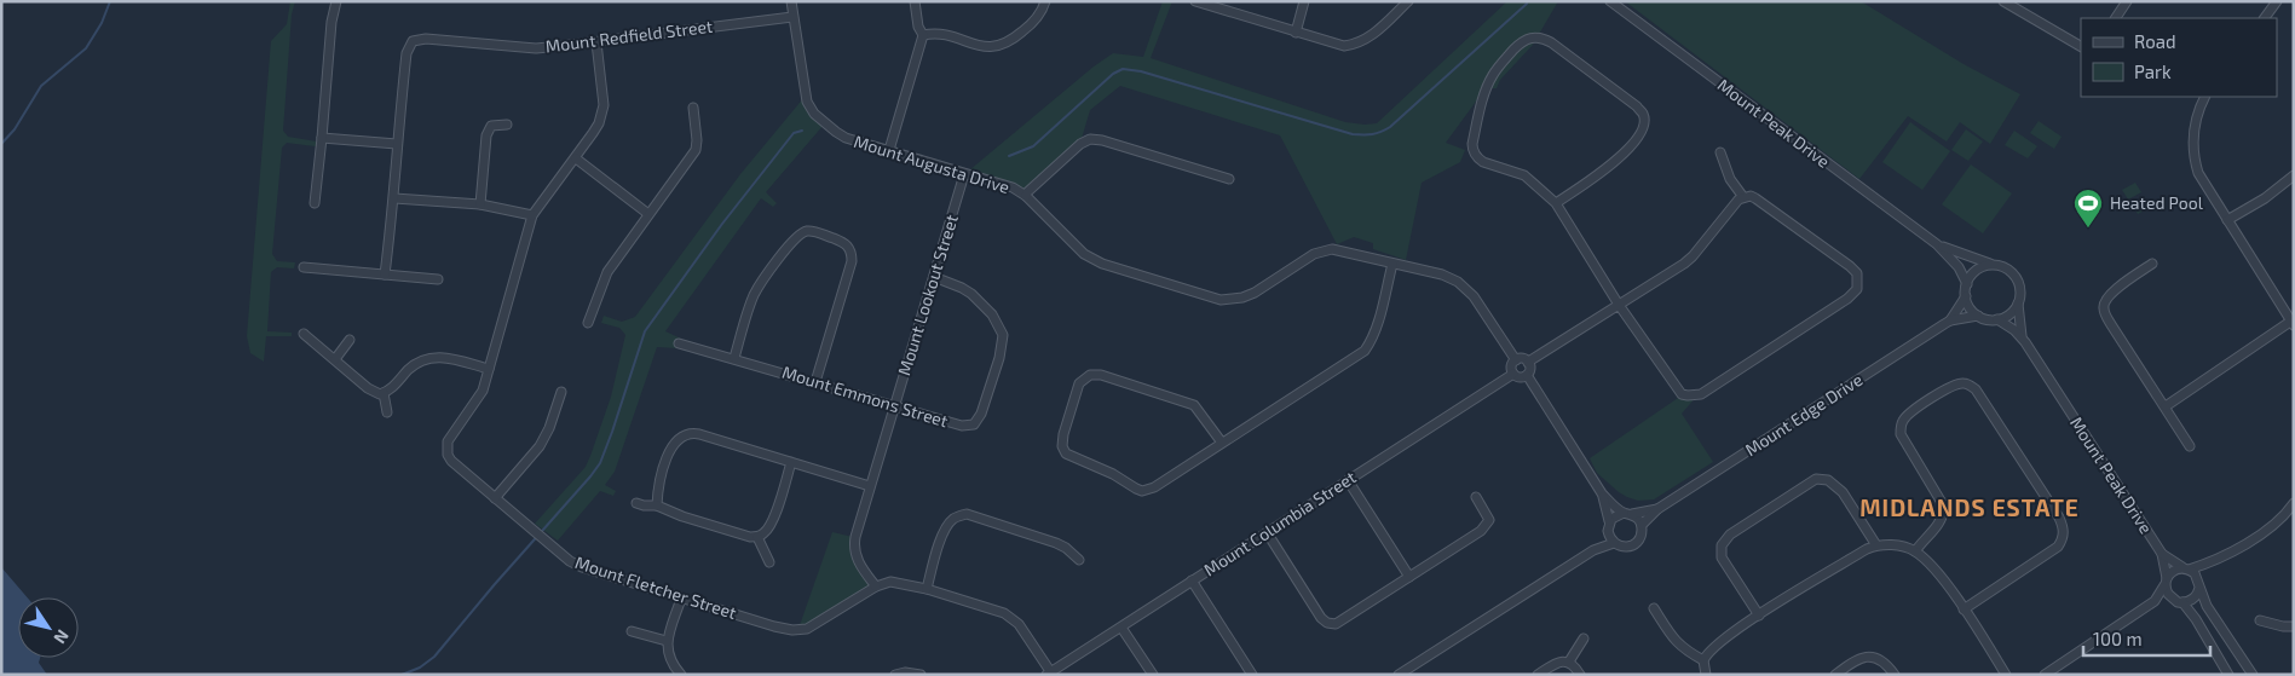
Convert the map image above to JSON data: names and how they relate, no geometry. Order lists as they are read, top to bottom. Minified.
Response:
{"streets":{"street":["Mount Redfield Street","Mount Peak Drive","Mount Augusta Drive","Mount Lookout Street","Mount Emmons Street","Mount Edge Drive","Mount Columbia Street","Mount Fletcher Street"]},"crossings":[["Mount Redfield Street","Mount Augusta Drive"],["Mount Redfield Street","Mount Fletcher Street"],["Mount Peak Drive","Mount Edge Drive"],["Mount Augusta Drive","Mount Lookout Street"],["Mount Augusta Drive","Mount Columbia Street"],["Mount Lookout Street","Mount Emmons Street"],["Mount Lookout Street","Mount Fletcher Street"]],"districts":["MIDLANDS ESTATE"],"places":{"sports":["Heated Pool"]},"legend":["Road","Park"],"scale_bar":"100 m","north":"bottom right"}
